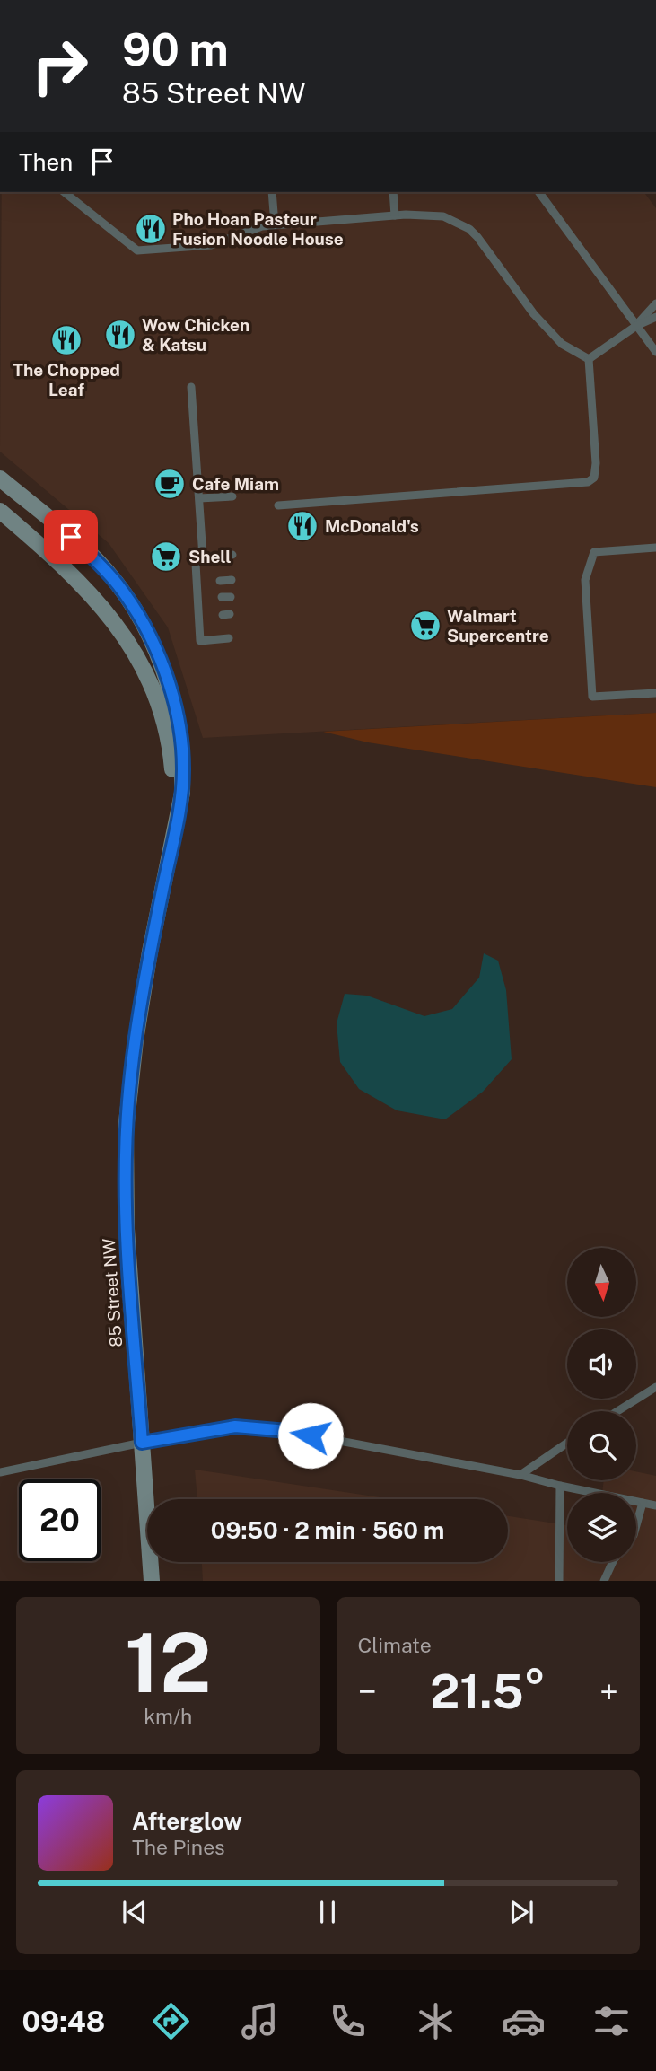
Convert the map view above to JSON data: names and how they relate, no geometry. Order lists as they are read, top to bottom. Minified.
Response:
{"streets":{"street":["85 Street NW"]},"places":{"restaurant":["Pho Hoan Pasteur Fusion Noodle House","Wow Chicken & Katsu","The Chopped Leaf","McDonald's"],"cafe":["Cafe Miam"],"supermarket":["Shell","Walmart Supercentre"]},"north":"bottom","page":{"turn":["90 m","85 Street NW"],"then":"Then","limit":"20","trip":"09:50 · 2 min · 560 m","tile":[["12","km/h"],"Climate"],"heat":["−","21.5°","+"],"song":["Afterglow","The Pines"],"tabs":"09:48"}}
